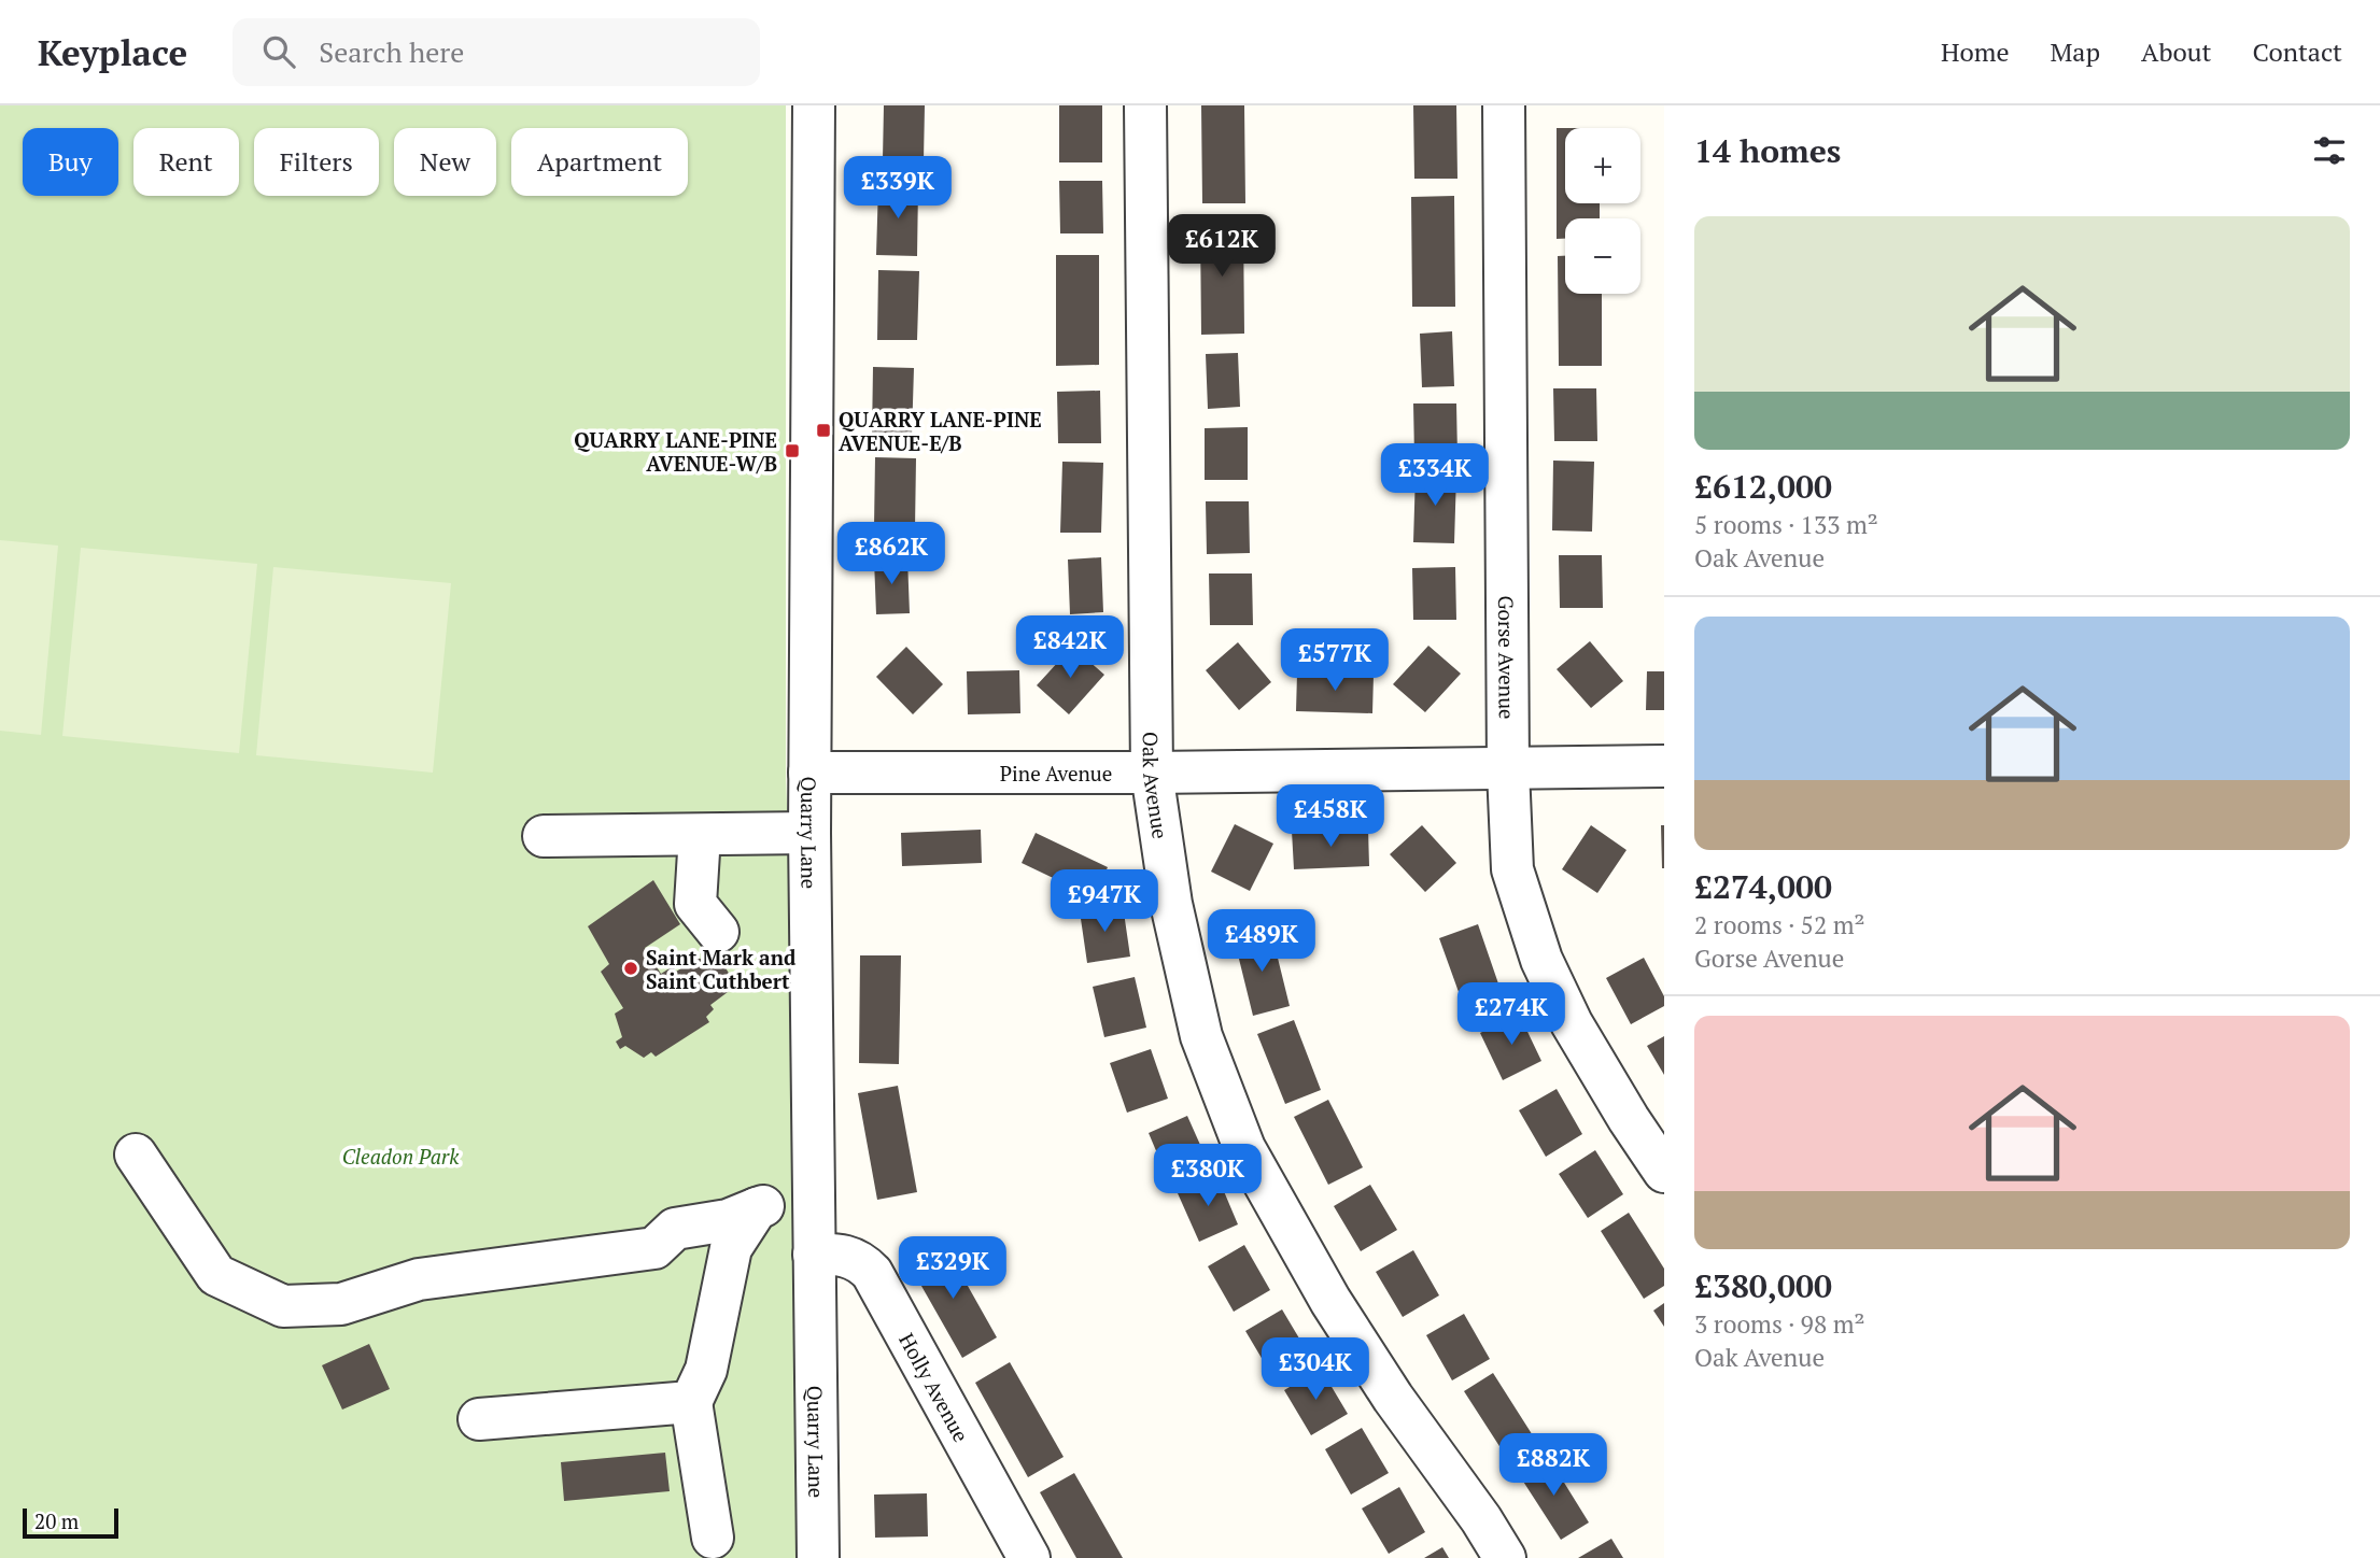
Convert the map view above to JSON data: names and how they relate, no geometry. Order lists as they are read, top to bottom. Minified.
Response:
{"streets":{"street":["Gorse Avenue","Pine Avenue","Oak Avenue","Quarry Lane","Holly Avenue"]},"crossings":[["Gorse Avenue","Pine Avenue"],["Pine Avenue","Oak Avenue"],["Pine Avenue","Quarry Lane"],["Quarry Lane","Holly Avenue"]],"parks":["Cleadon Park"],"places":{"transit":["QUARRY LANE-PINE AVENUE-E/B","QUARRY LANE-PINE AVENUE-W/B"],"other":["Saint Mark and Saint Cuthbert"]},"scale_bar":"20 m","page":{"header":"Keyplace","search":"Search here","nav":["Home","Map","About","Contact"],"heading":"14 homes","map_buttons":["+","−"],"chip":["Buy","Rent","Filters","New","Apartment"],"price":["£339K","£612K","£334K","£862K","£842K","£577K","£458K","£947K","£489K","£274K","£380K","£329K","£304K","£882K"],"list":[{"name":"£612,000","note":"5 rooms · 133 m² · Oak Avenue"},{"name":"£274,000","note":"2 rooms · 52 m² · Gorse Avenue"},{"name":"£380,000","note":"3 rooms · 98 m² · Oak Avenue"}],"scale":"20 m"}}
